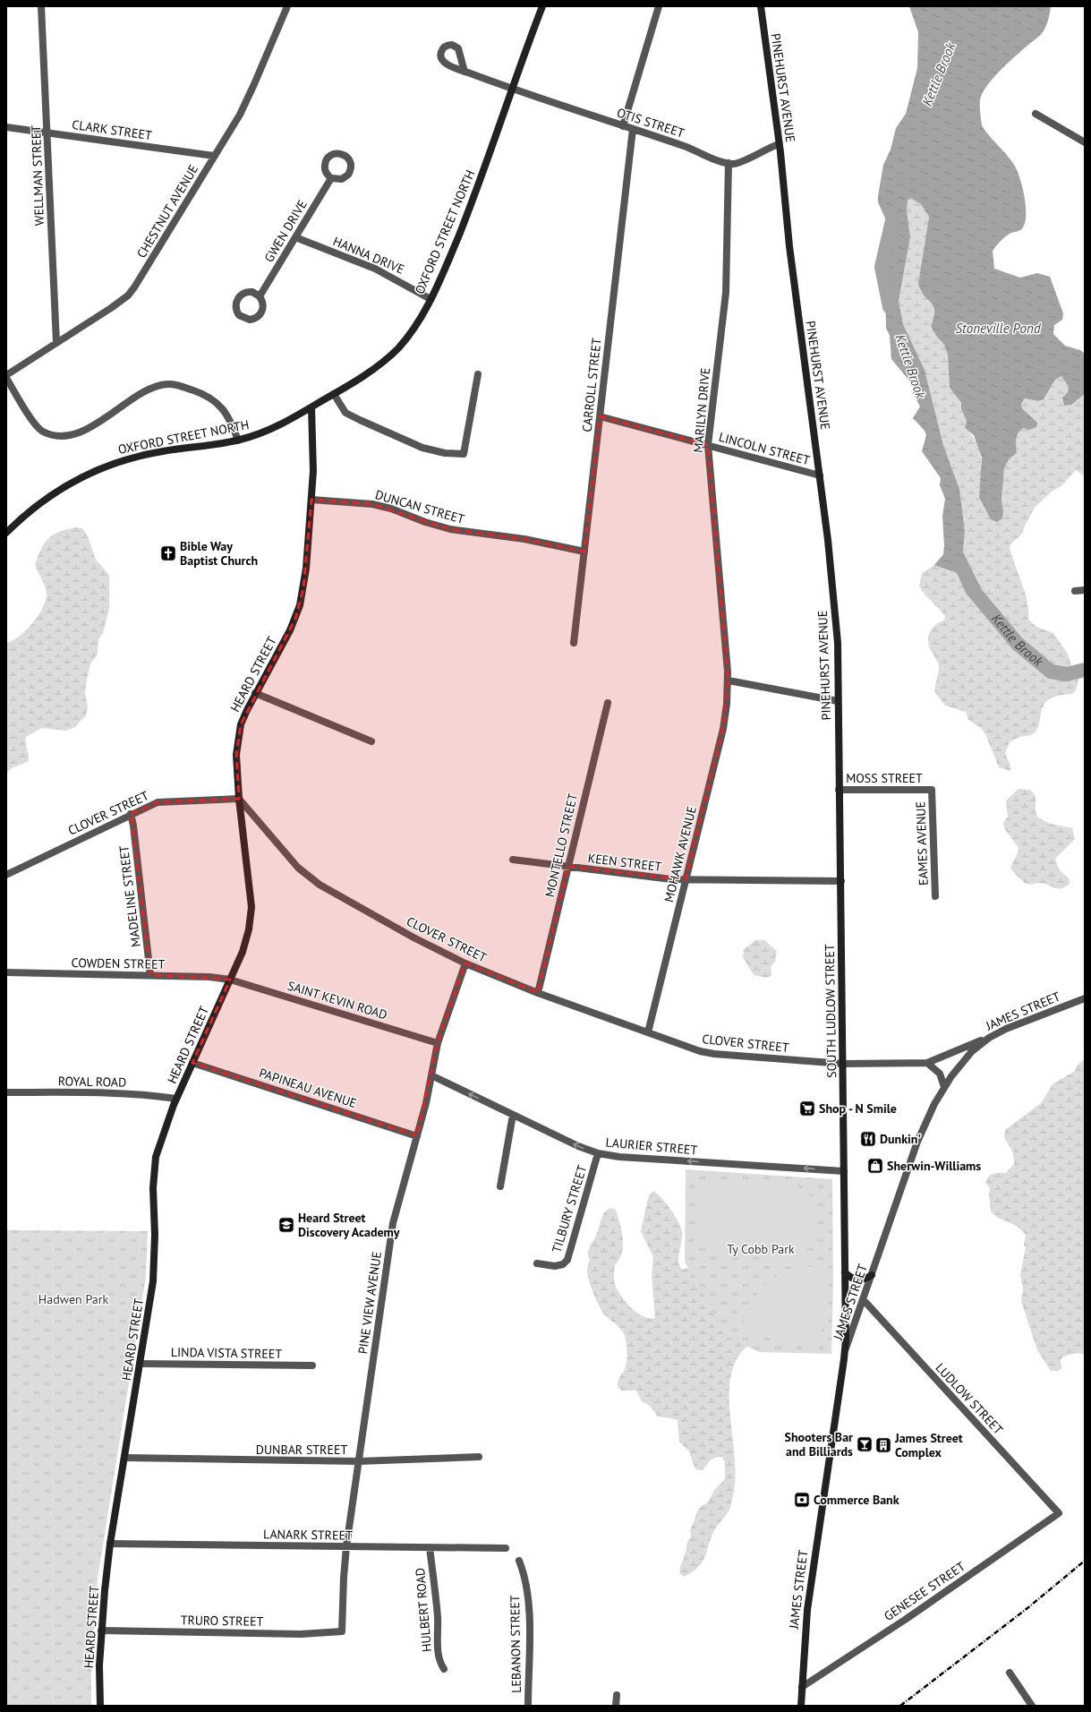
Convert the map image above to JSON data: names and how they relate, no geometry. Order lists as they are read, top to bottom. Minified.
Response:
{"streets":{"street":["PINEHURST AVENUE","OTIS STREET","CLARK STREET","WELLMAN STREET","CHESTNUT AVENUE","GWEN DRIVE","OXFORD STREET NORTH","HANNA DRIVE","CARROLL STREET","MARILYN DRIVE","LINCOLN STREET","DUNCAN STREET","HEARD STREET","MOSS STREET","CLOVER STREET","EAMES AVENUE","MONTELLO STREET","MOHAWK AVENUE","KEEN STREET","MADELINE STREET","COWDEN STREET","SAINT KEVIN ROAD","SOUTH LUDLOW STREET","JAMES STREET","ROYAL ROAD","PAPINEAU AVENUE","LAURIER STREET","TILBURY STREET","PINE VIEW AVENUE","LINDA VISTA STREET","LUDLOW STREET","DUNBAR STREET","LANARK STREET","GENESEE STREET","HULBERT ROAD","TRURO STREET","LEBANON STREET"]},"crossings":[["PINEHURST AVENUE","LINCOLN STREET"],["PINEHURST AVENUE","SOUTH LUDLOW STREET"],["OTIS STREET","OXFORD STREET NORTH"],["OTIS STREET","CARROLL STREET"],["OTIS STREET","MARILYN DRIVE"],["CLARK STREET","WELLMAN STREET"],["CLARK STREET","CHESTNUT AVENUE"],["WELLMAN STREET","CHESTNUT AVENUE"],["GWEN DRIVE","HANNA DRIVE"],["OXFORD STREET NORTH","HANNA DRIVE"],["OXFORD STREET NORTH","HEARD STREET"],["CARROLL STREET","LINCOLN STREET"],["CARROLL STREET","DUNCAN STREET"],["MARILYN DRIVE","LINCOLN STREET"],["MARILYN DRIVE","MOHAWK AVENUE"],["DUNCAN STREET","HEARD STREET"],["HEARD STREET","CLOVER STREET"],["HEARD STREET","COWDEN STREET"],["HEARD STREET","SAINT KEVIN ROAD"],["HEARD STREET","ROYAL ROAD"],["HEARD STREET","PAPINEAU AVENUE"],["HEARD STREET","LINDA VISTA STREET"],["HEARD STREET","DUNBAR STREET"],["HEARD STREET","LANARK STREET"],["HEARD STREET","TRURO STREET"],["MOSS STREET","EAMES AVENUE"],["MOSS STREET","SOUTH LUDLOW STREET"],["CLOVER STREET","MONTELLO STREET"],["CLOVER STREET","MOHAWK AVENUE"],["CLOVER STREET","MADELINE STREET"],["CLOVER STREET","SOUTH LUDLOW STREET"],["CLOVER STREET","JAMES STREET"],["CLOVER STREET","PINE VIEW AVENUE"],["MONTELLO STREET","KEEN STREET"],["MOHAWK AVENUE","KEEN STREET"],["KEEN STREET","SOUTH LUDLOW STREET"],["MADELINE STREET","COWDEN STREET"],["COWDEN STREET","SAINT KEVIN ROAD"],["SAINT KEVIN ROAD","PINE VIEW AVENUE"],["SOUTH LUDLOW STREET","JAMES STREET"],["SOUTH LUDLOW STREET","LAURIER STREET"],["JAMES STREET","LUDLOW STREET"],["JAMES STREET","GENESEE STREET"],["PAPINEAU AVENUE","PINE VIEW AVENUE"],["LAURIER STREET","TILBURY STREET"],["LAURIER STREET","PINE VIEW AVENUE"],["PINE VIEW AVENUE","DUNBAR STREET"],["PINE VIEW AVENUE","LANARK STREET"],["PINE VIEW AVENUE","TRURO STREET"],["LUDLOW STREET","GENESEE STREET"],["LANARK STREET","HULBERT ROAD"]],"one_way":["LAURIER STREET"],"water":["Kettle Brook","Stoneville Pond"],"parks":["Ty Cobb Park","Hadwen Park"],"places":{"church":["Bible Way Baptist Church"],"supermarket":["Shop - N Smile"],"restaurant":["Dunkin'"],"shop":["Sherwin-Williams"],"school or university":["Heard Street Discovery Academy"],"bar":["Shooters Bar and Billiards"],"building":["James Street Complex"],"bank":["Commerce Bank"]}}
